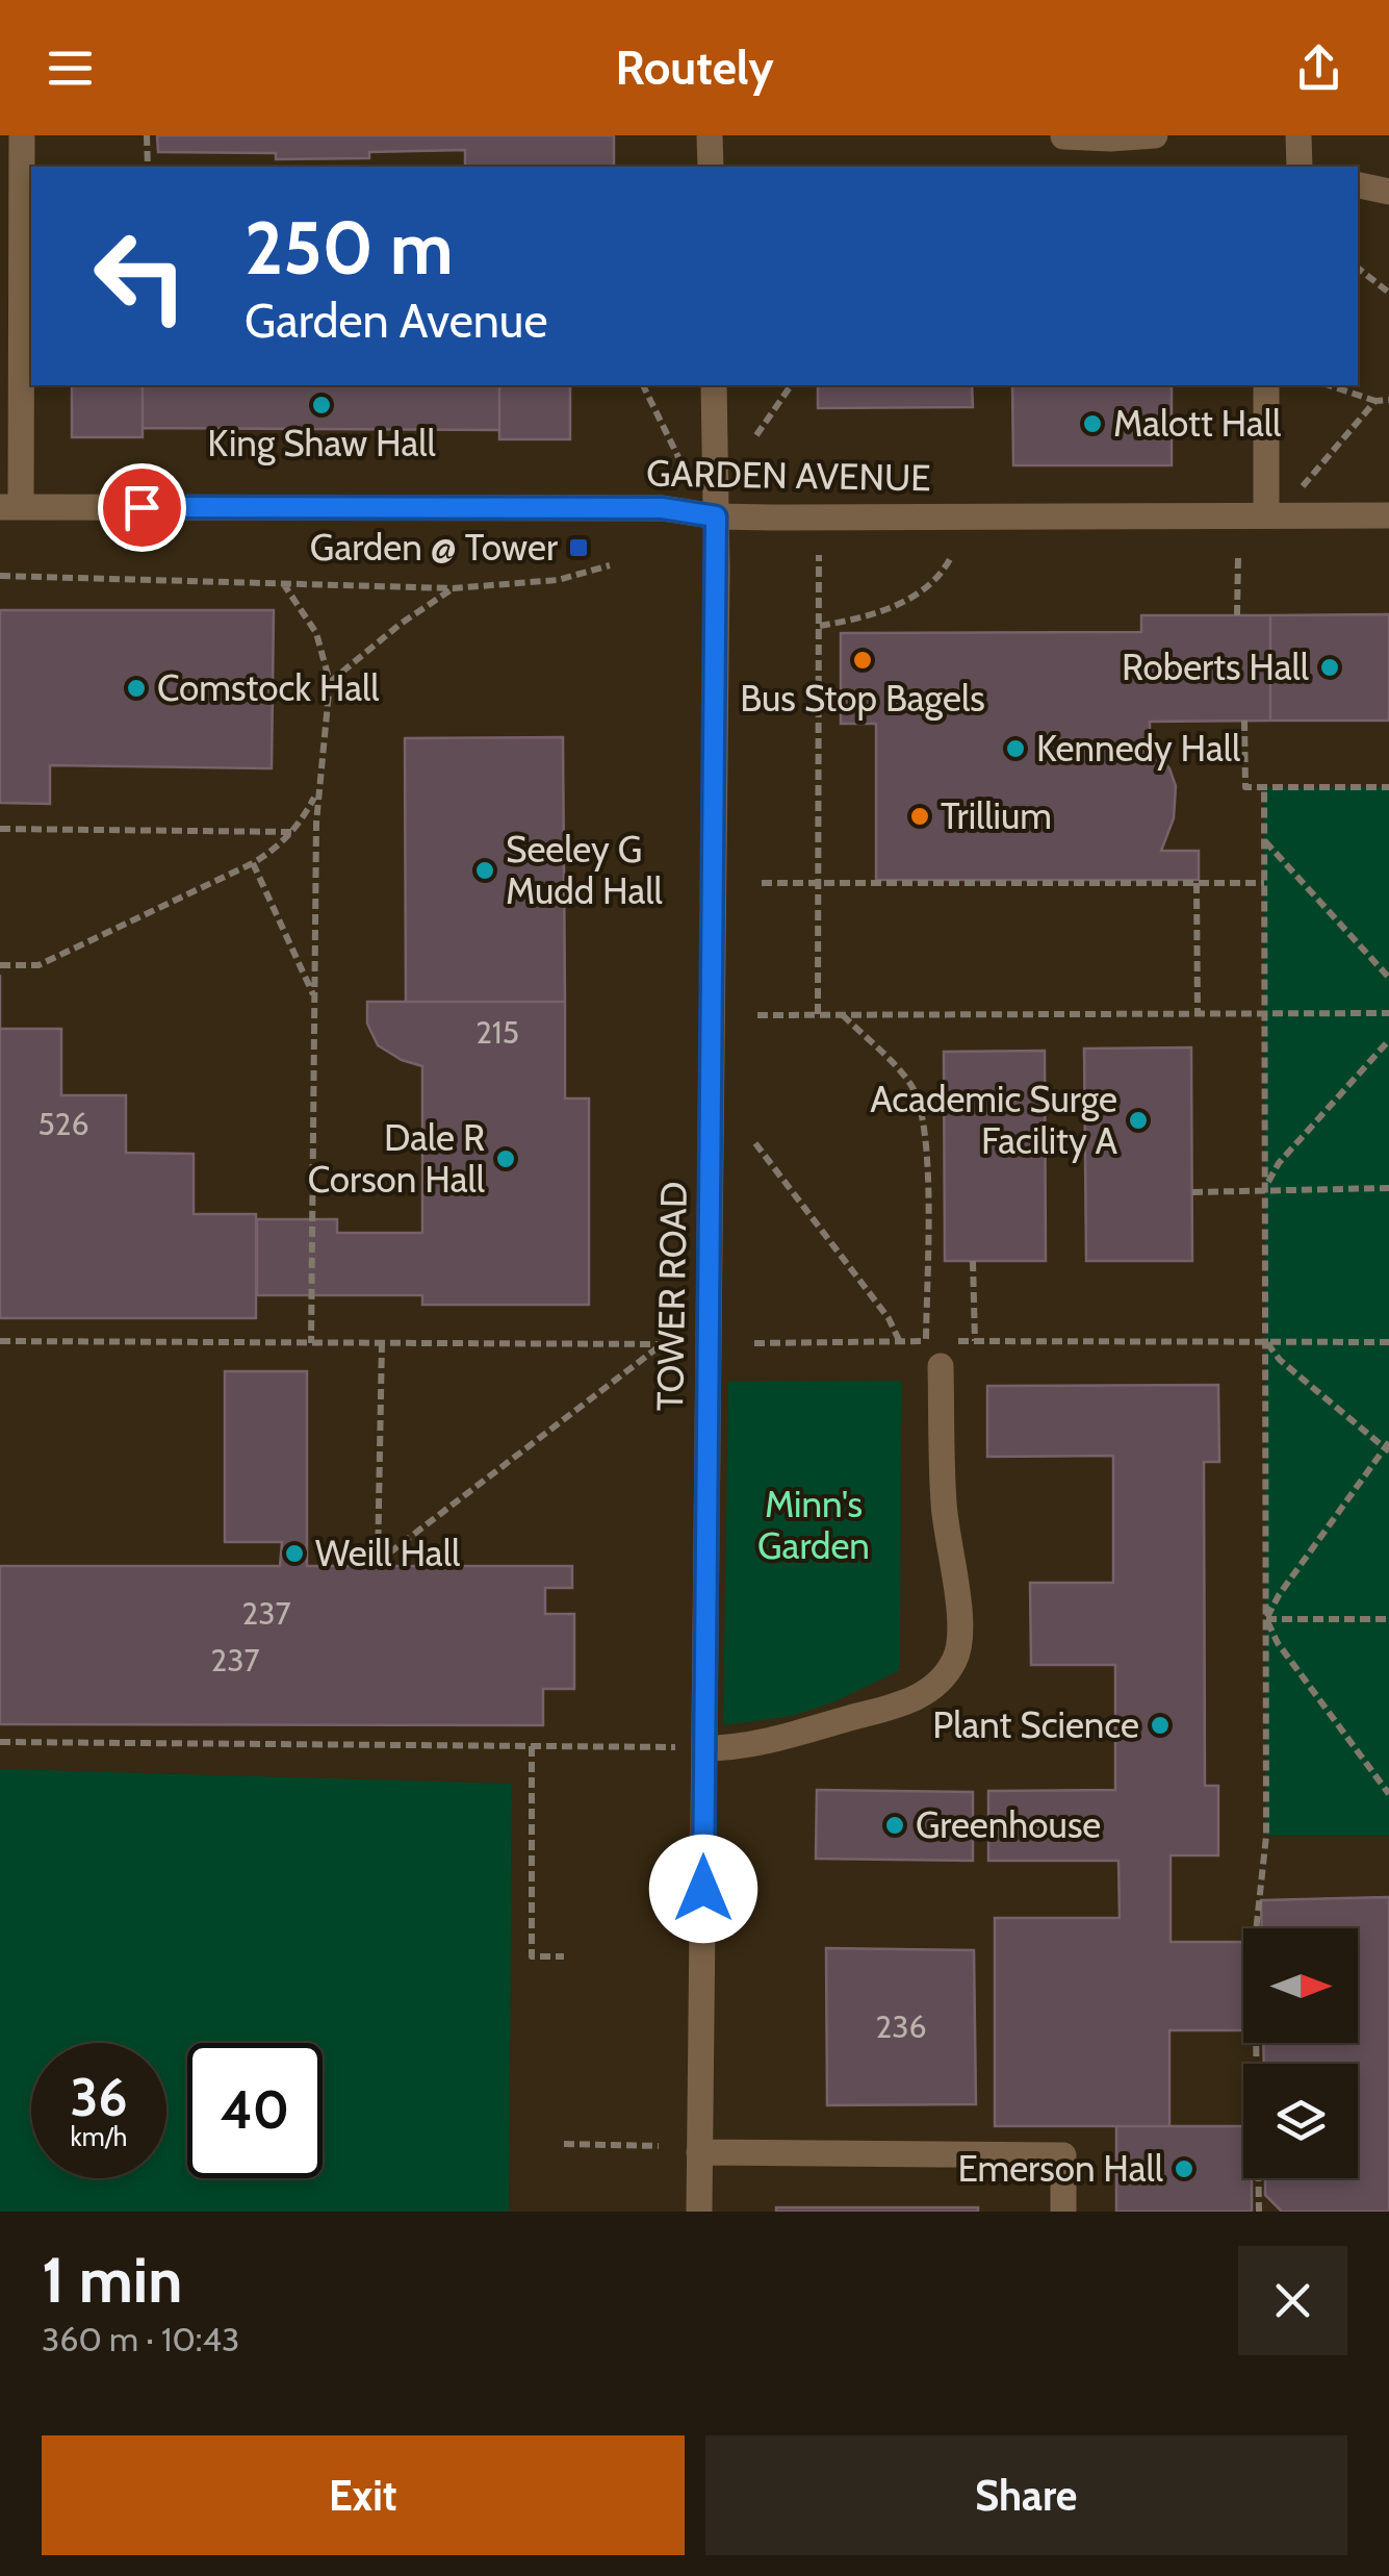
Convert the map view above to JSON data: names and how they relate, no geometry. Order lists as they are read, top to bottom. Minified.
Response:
{"streets":{"street":["GARDEN AVENUE","TOWER ROAD"]},"crossings":[["GARDEN AVENUE","TOWER ROAD"]],"parks":["Minn's Garden"],"places":{"other":["King Shaw Hall","Malott Hall","Bus Stop Bagels","Roberts Hall","Comstock Hall","Kennedy Hall","Trillium","Seeley G Mudd Hall","Academic Surge Facility A","Dale R Corson Hall","Weill Hall","Plant Science","Greenhouse","Emerson Hall"],"transit":["Garden @ Tower"]},"house_numbers":["215","526","237","237","236"],"north":"right","page":{"header":"Routely","turn":["250 m","Garden Avenue"],"speed":"36 km/h","limit":"40","heading":["1 min","360 m · 10:43"],"buttons":["Exit","Share"]}}
